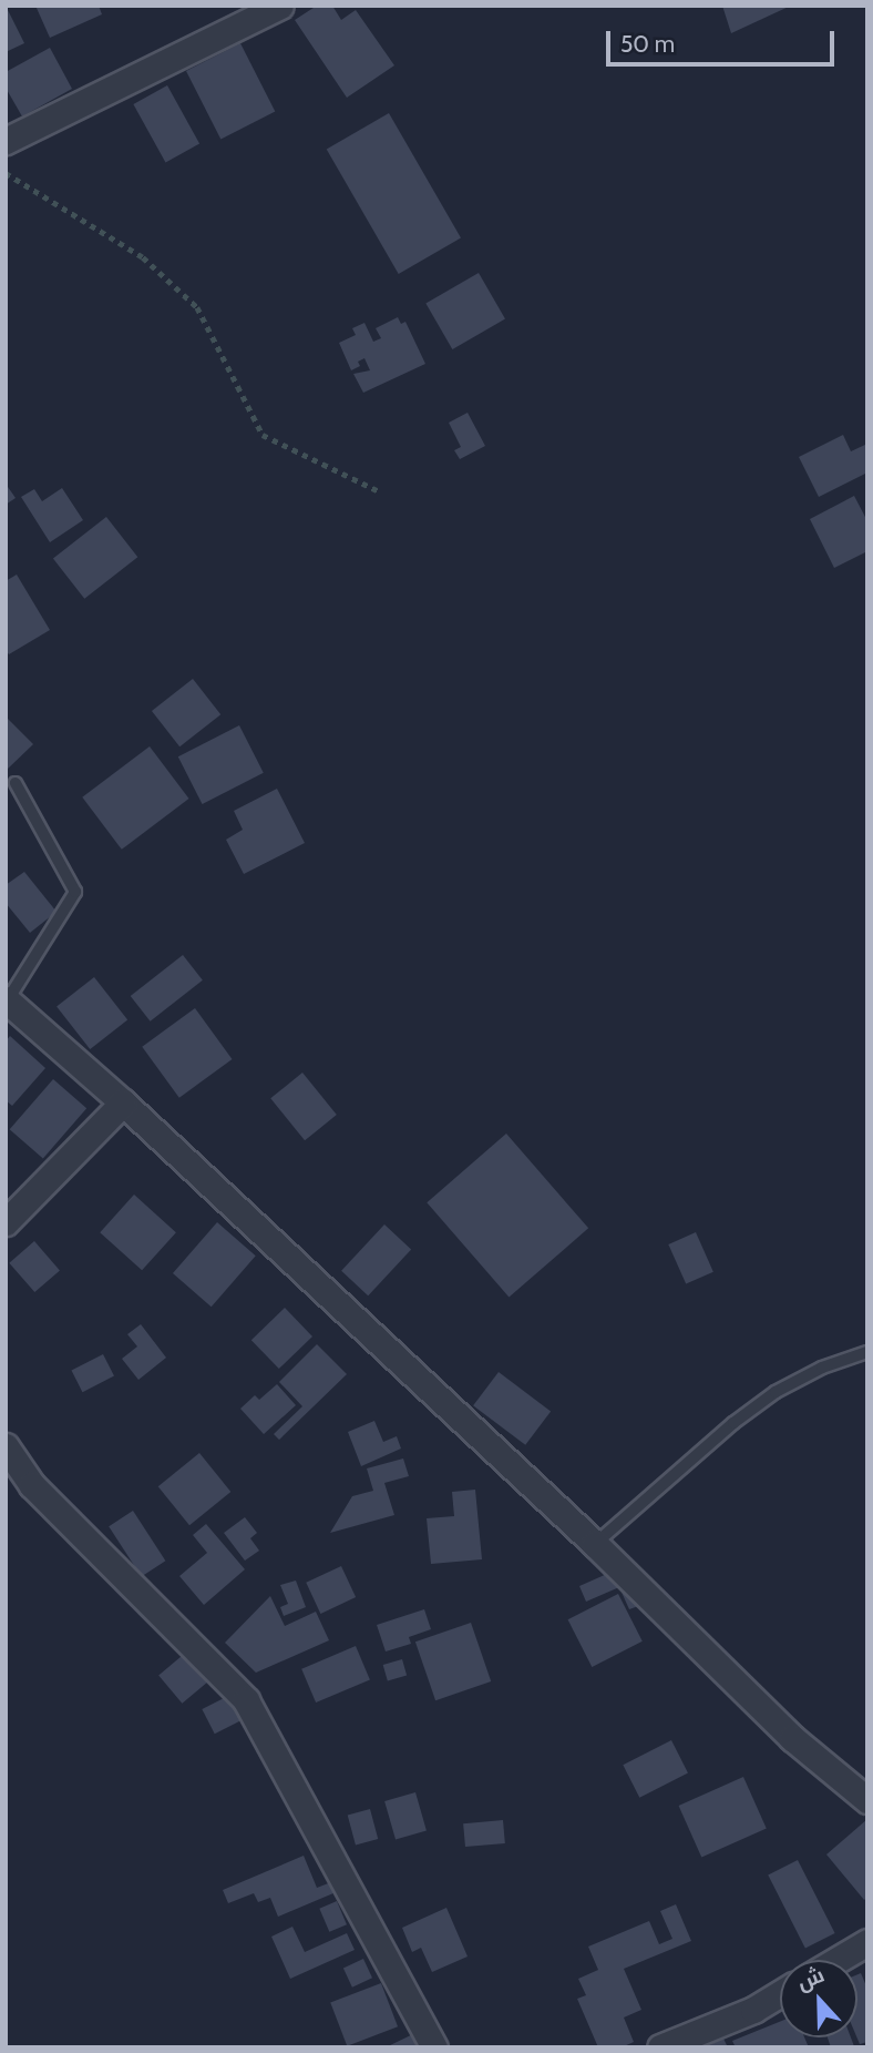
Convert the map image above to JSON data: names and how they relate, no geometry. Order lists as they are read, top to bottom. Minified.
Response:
{"scale_bar":"50 m","north":"top"}
